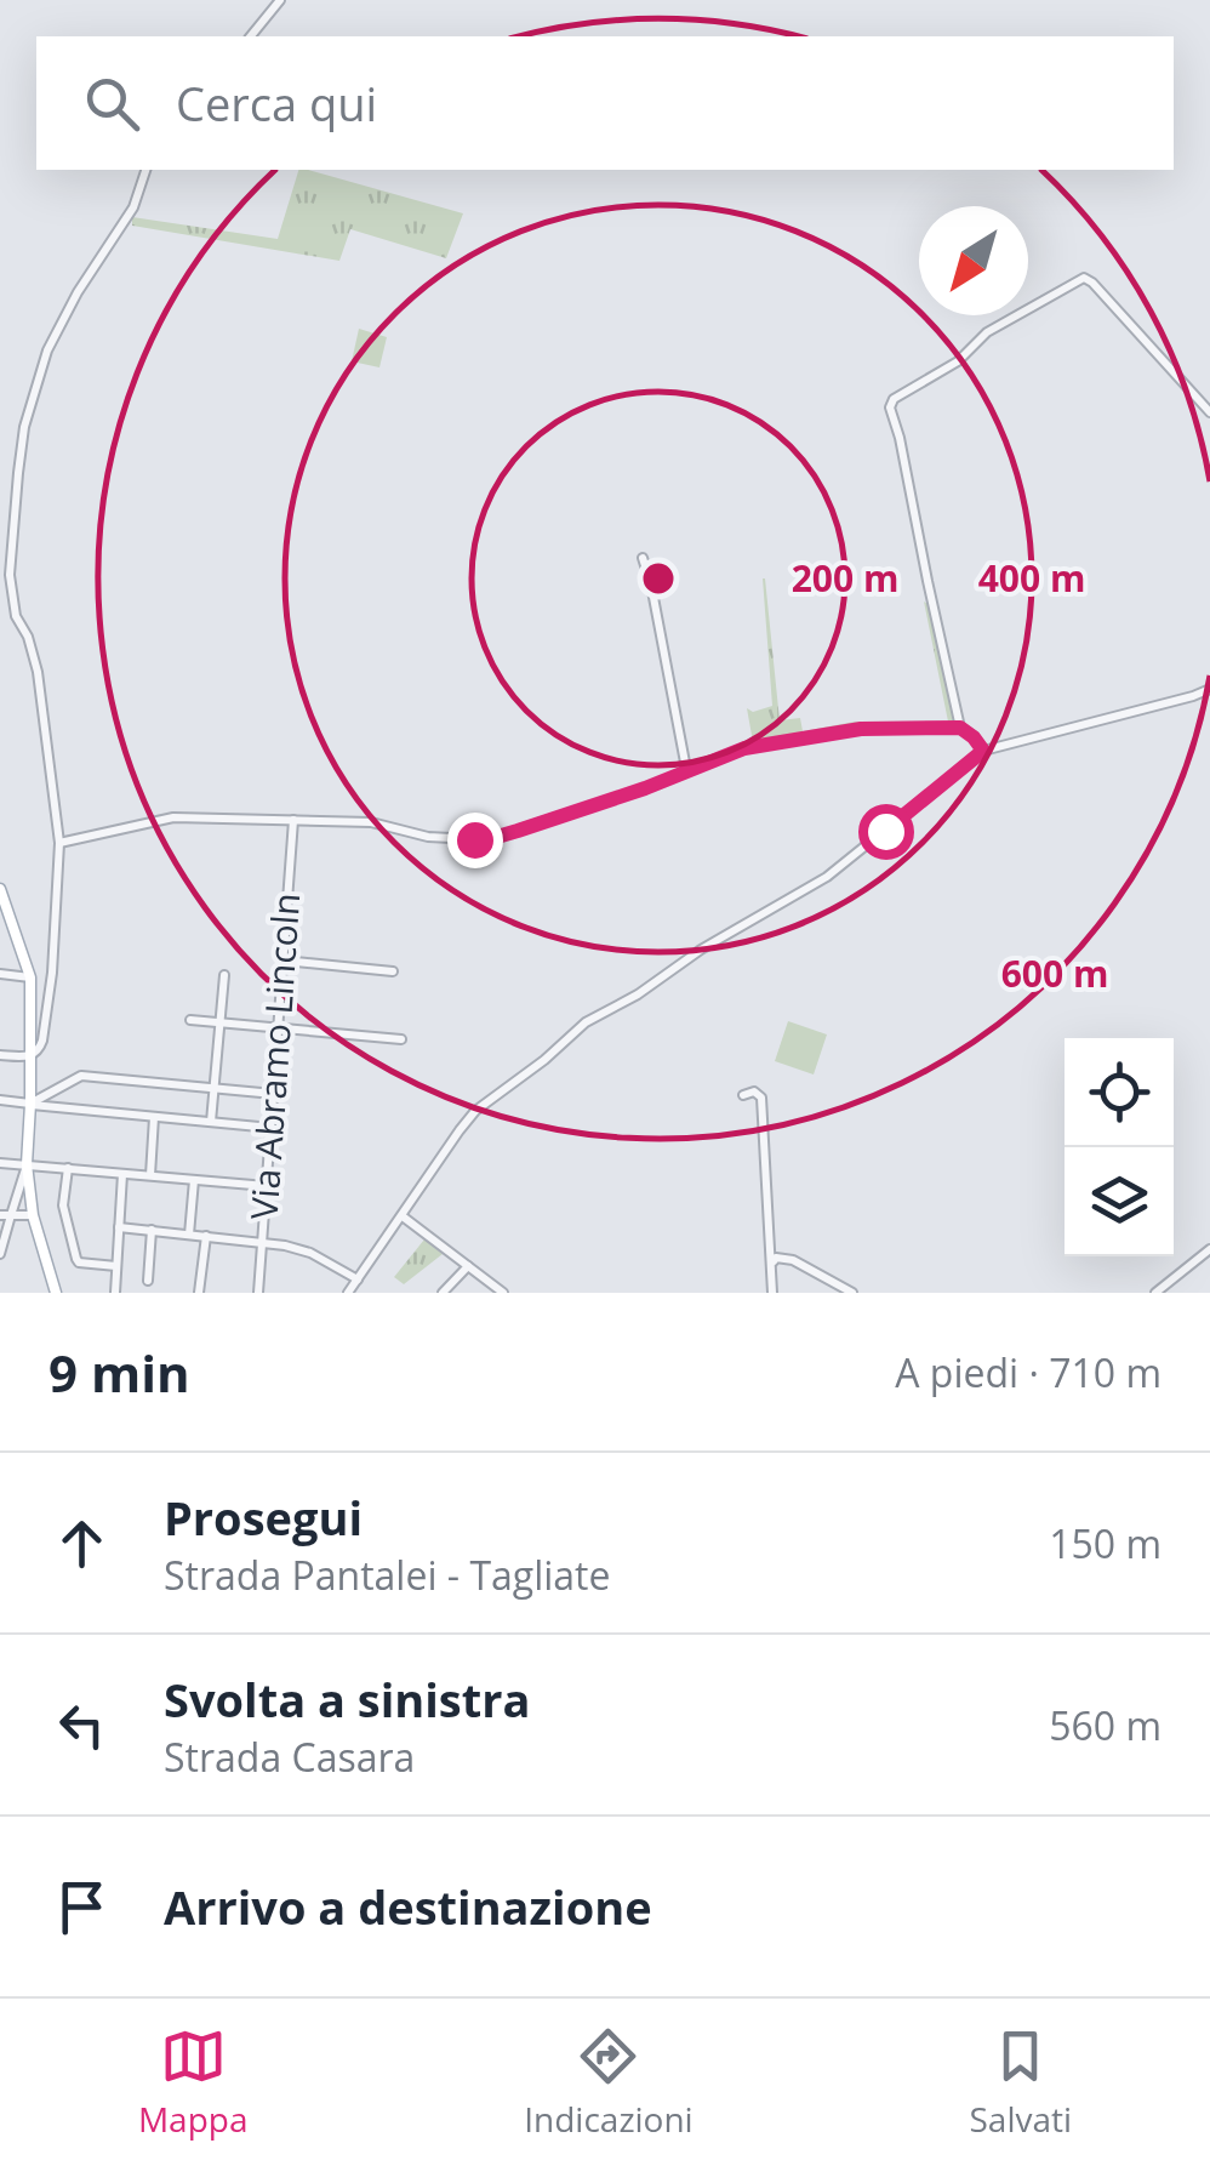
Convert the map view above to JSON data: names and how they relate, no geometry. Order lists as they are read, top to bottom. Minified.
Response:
{"streets":{"street":["Via Abramo Lincoln"]},"north":"bottom left","page":{"search":"Cerca qui","heading":["9 min","A piedi · 710 m"],"list":[["Prosegui","Strada Pantalei - Tagliate","150 m"],["Svolta a sinistra","Strada Casara","560 m"],"Arrivo a destinazione"],"nav":["Mappa","Indicazioni","Salvati"]},"rings":["200 m","400 m","600 m"]}
